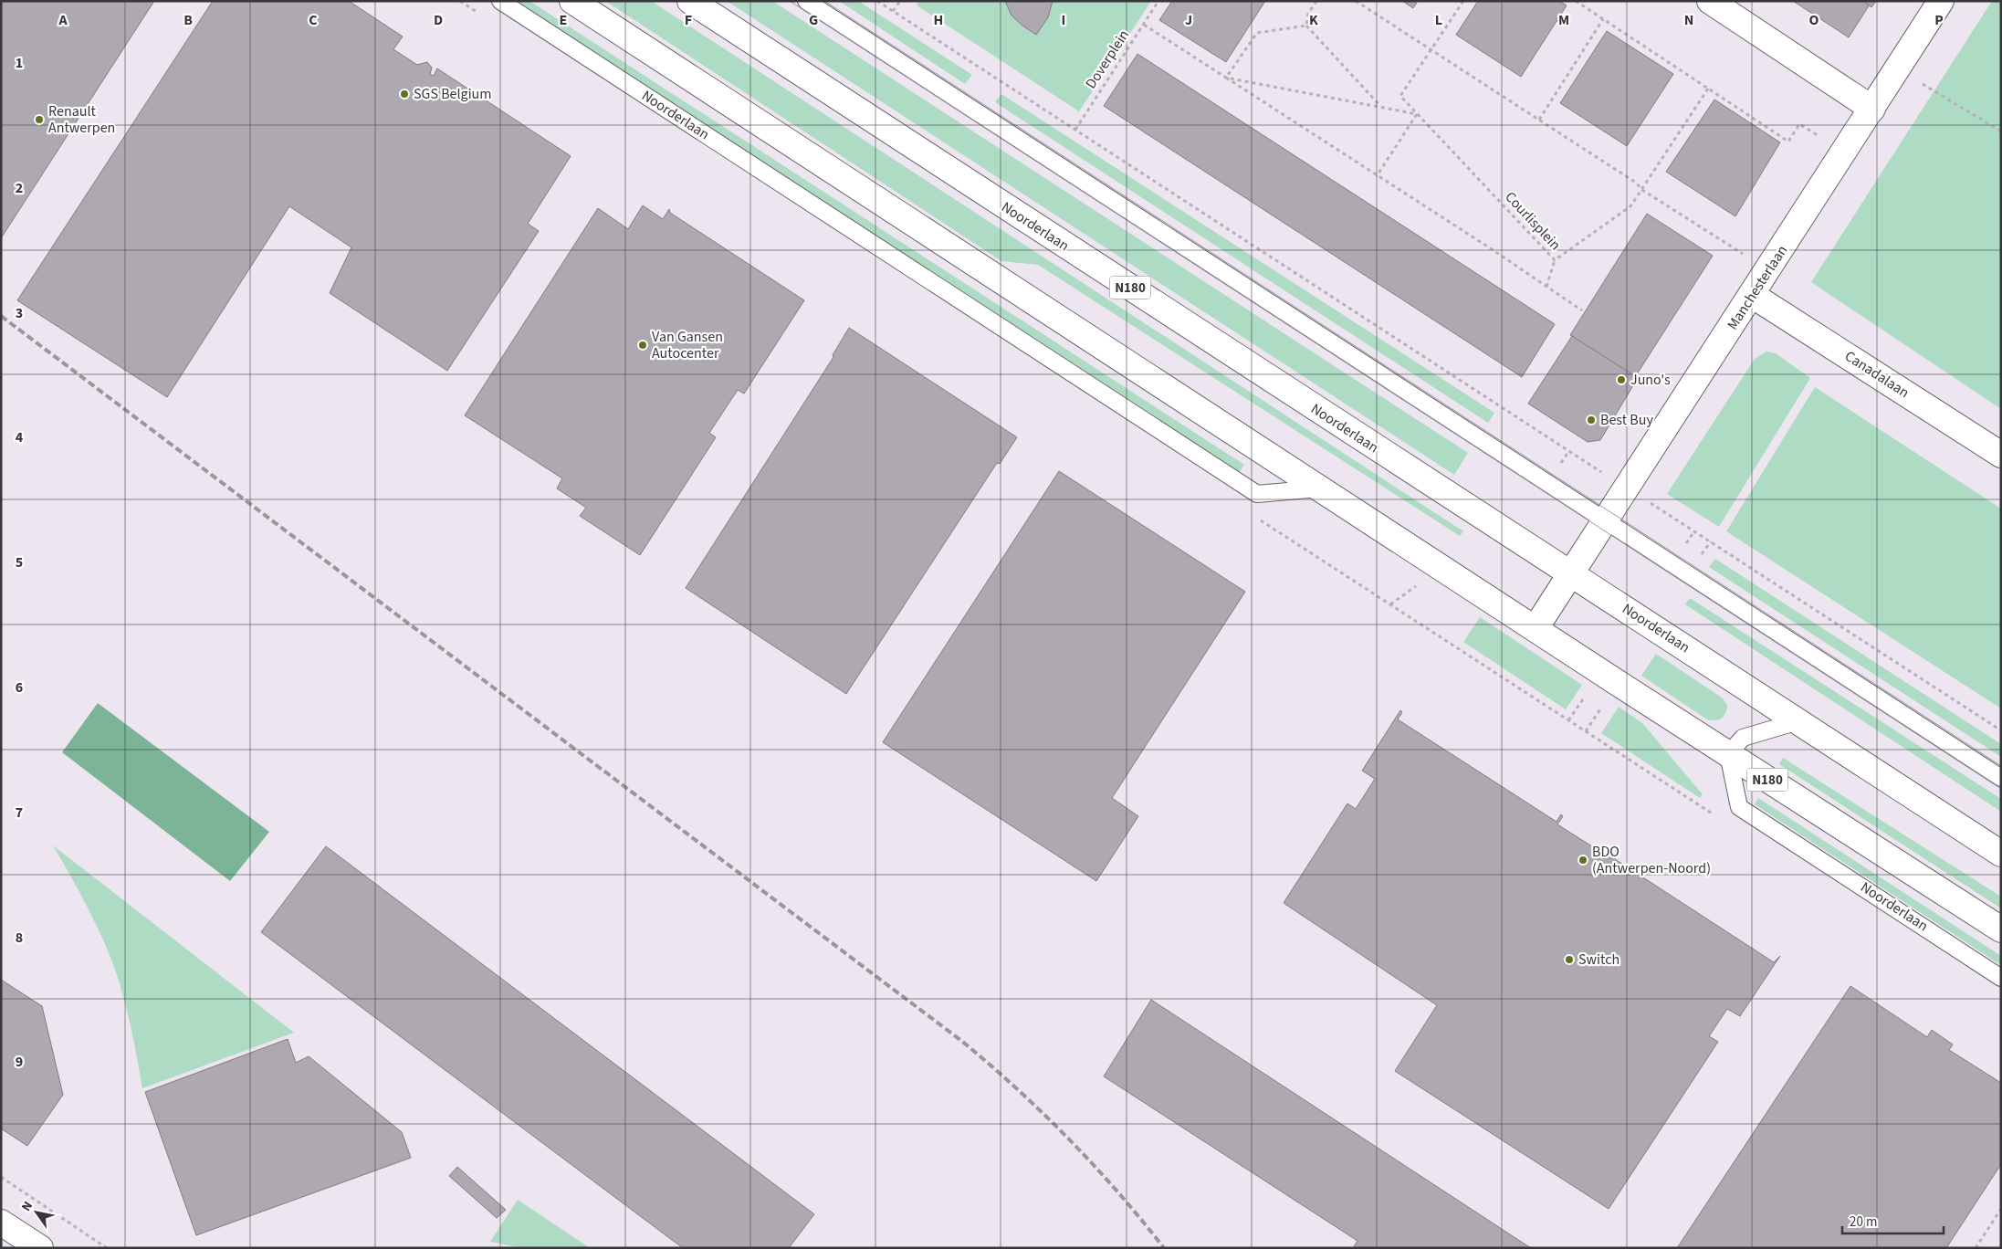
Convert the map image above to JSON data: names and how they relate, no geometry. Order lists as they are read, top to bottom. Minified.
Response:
{"streets":{"main road":["Noorderlaan","N180","Manchesterlaan","Canadalaan"],"path":["Doverplein","Courlisplein"]},"crossings":[["Noorderlaan","N180"],["Noorderlaan","Manchesterlaan"],["N180","Manchesterlaan"],["Manchesterlaan","Canadalaan"]],"places":["SGS Belgium","Renault Antwerpen","Van Gansen Autocenter","Juno's","Best Buy","BDO (Antwerpen-Noord)","Switch"],"scale_bar":"20 m","north":"top left","grid":{"columns":["A","B","C","D","E","F","G","H","I","J","K","L","M","N","O","P"],"rows":["1","2","3","4","5","6","7","8","9"]}}
